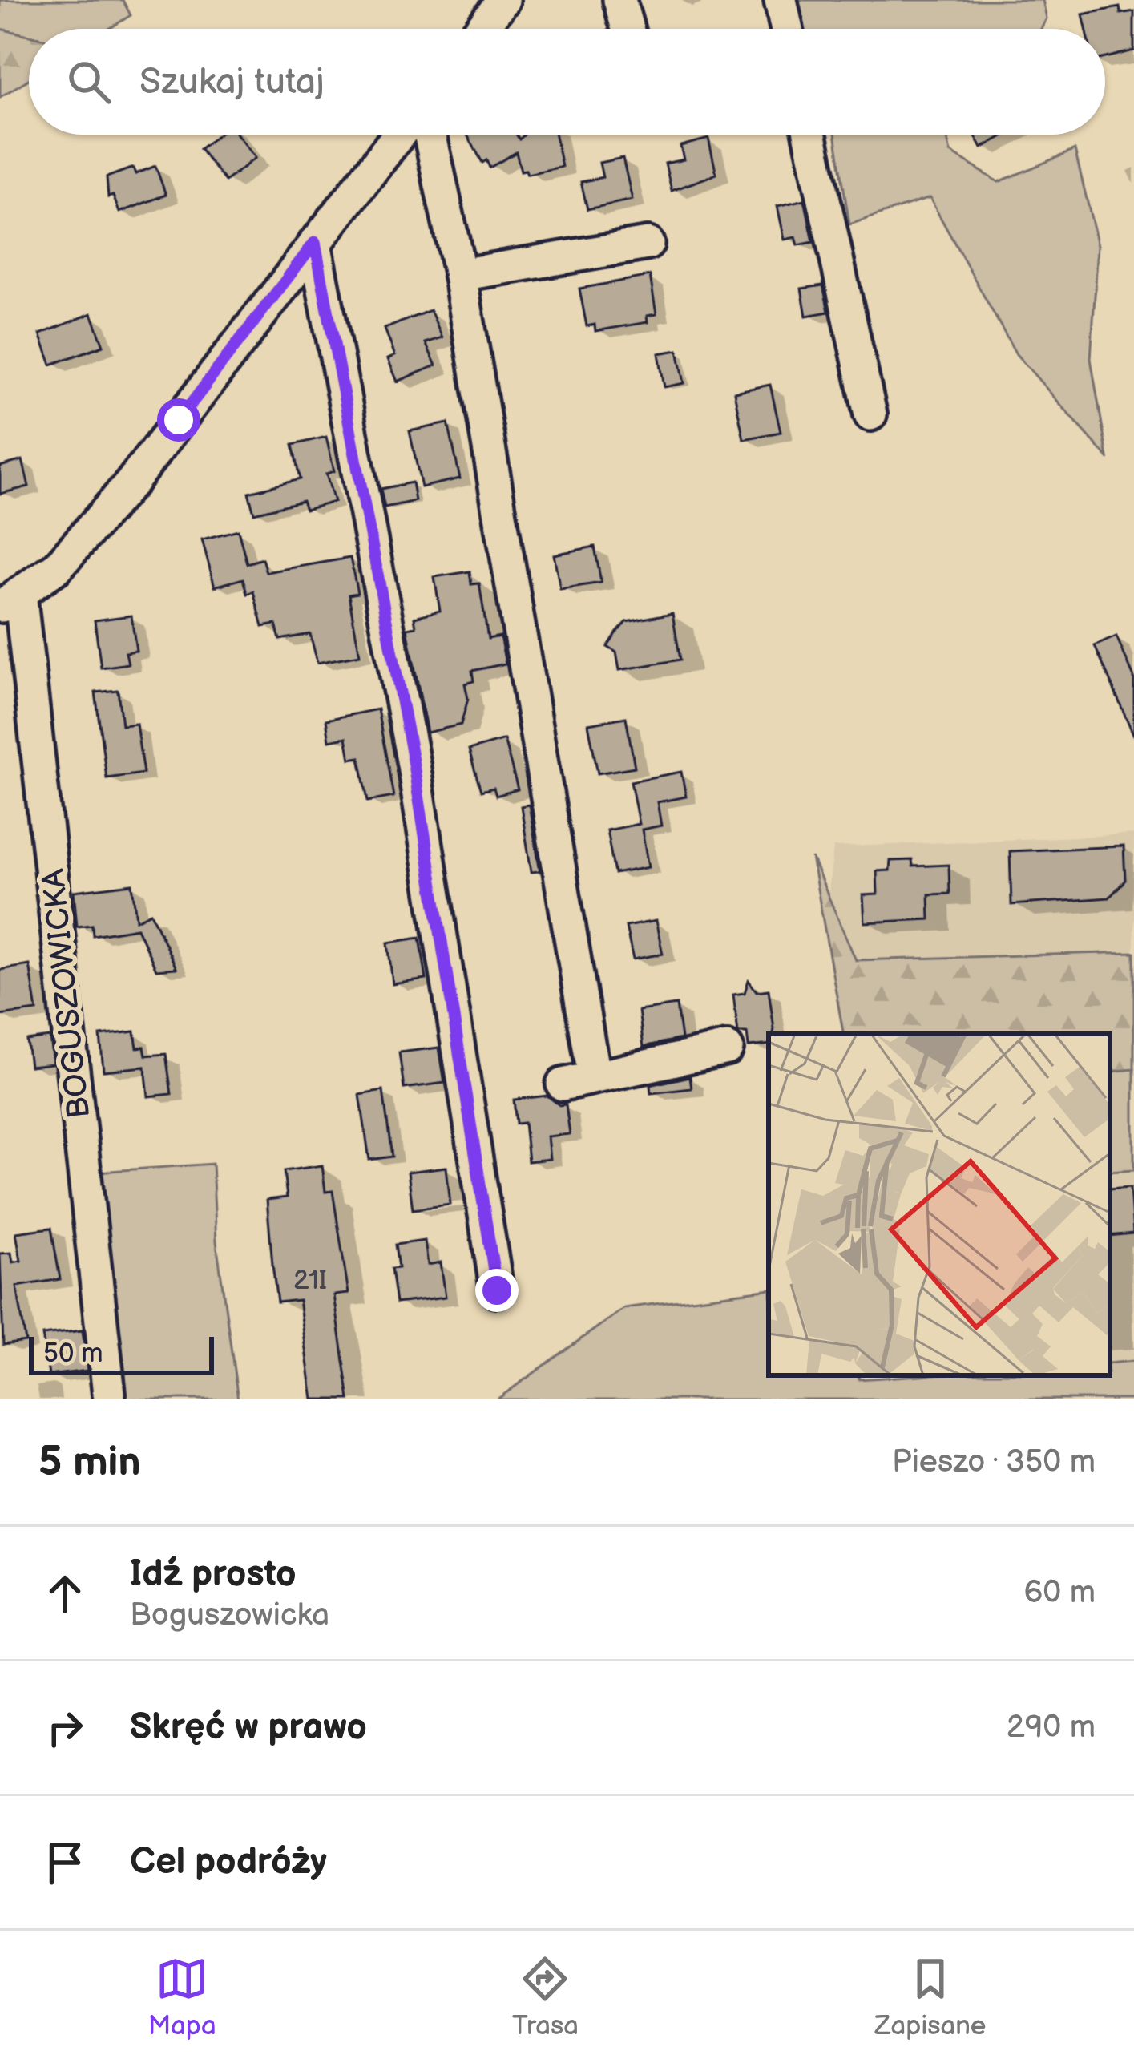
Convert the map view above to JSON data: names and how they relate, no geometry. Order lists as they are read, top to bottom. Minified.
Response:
{"streets":{"street":["BOGUSZOWICKA"]},"house_numbers":["21I"],"scale_bar":"50 m","page":{"search":"Szukaj tutaj","scale":"50 m","heading":["5 min","Pieszo · 350 m"],"list":[["Idź prosto","Boguszowicka","60 m"],["Skręć w prawo","290 m"],"Cel podróży"],"nav":["Mapa","Trasa","Zapisane"]}}
